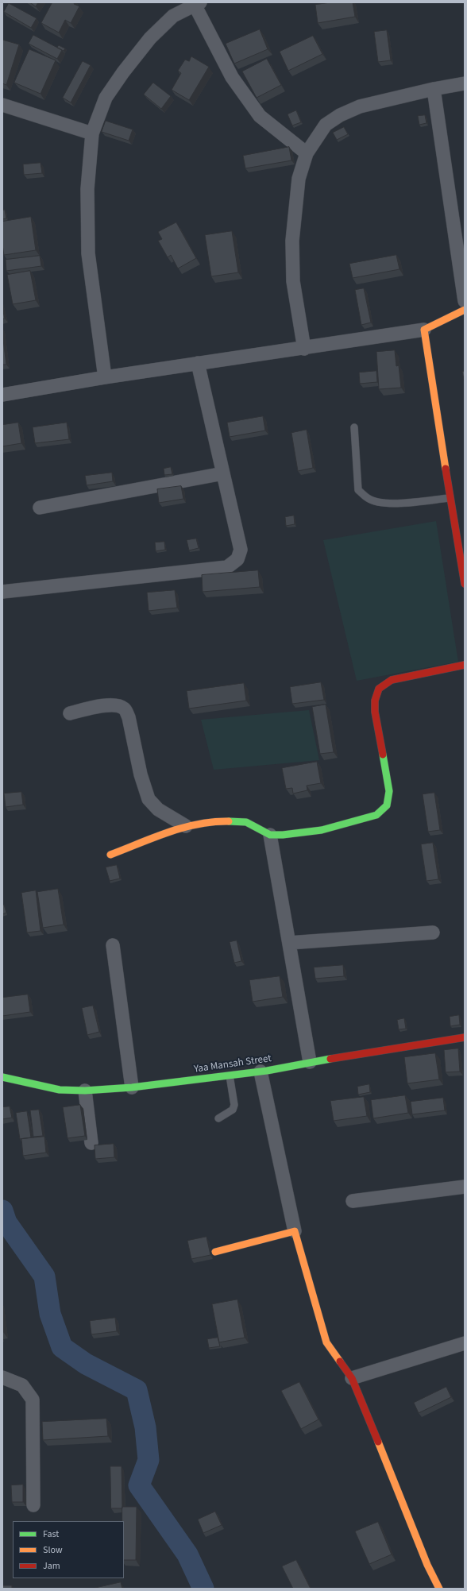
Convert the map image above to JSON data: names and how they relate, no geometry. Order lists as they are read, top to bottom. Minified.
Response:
{"streets":{"street":["Yaa Mansah Street"]},"legend":["Fast","Slow","Jam"]}
